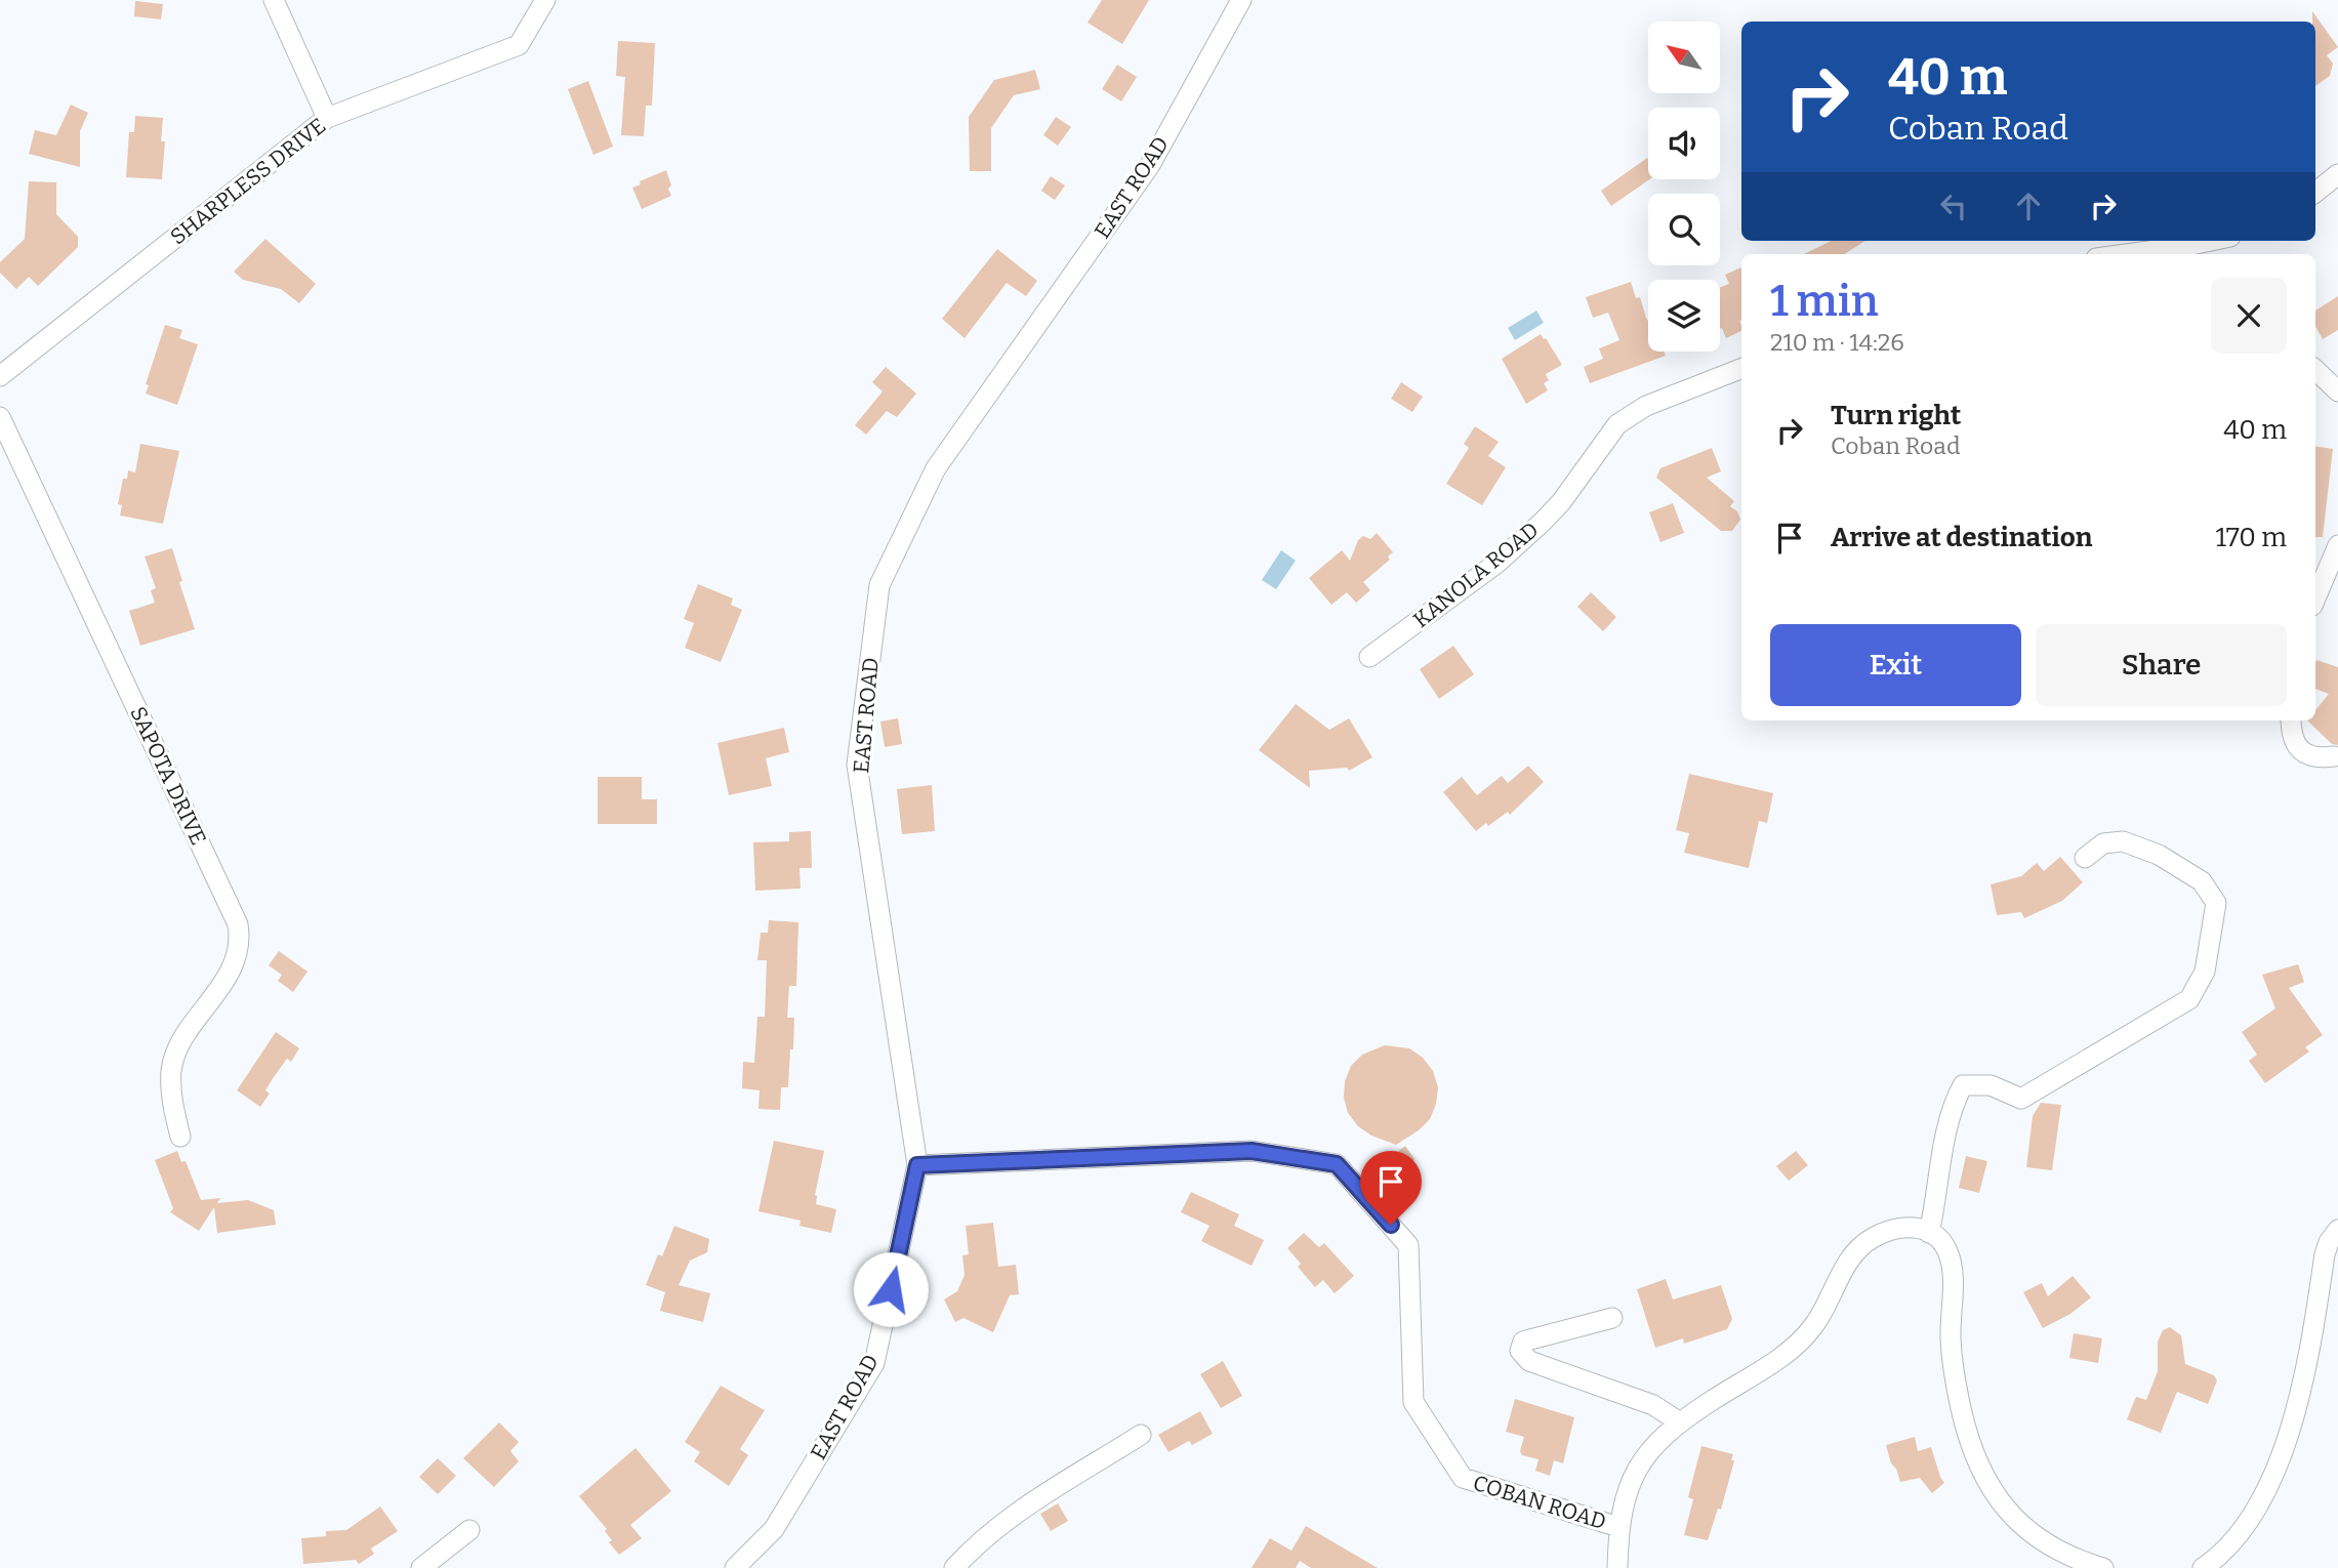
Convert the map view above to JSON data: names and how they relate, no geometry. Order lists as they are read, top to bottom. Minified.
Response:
{"streets":{"street":["SHARPLESS DRIVE","EAST ROAD","KANOLA ROAD","SAPOTA DRIVE","COBAN ROAD"]},"crossings":[["EAST ROAD","COBAN ROAD"]],"north":"top left","page":{"turn":["40 m","Coban Road"],"heading":["1 min","210 m · 14:26"],"list":[{"name":"Turn right","note":"Coban Road","value":"40 m"},{"name":"Arrive at destination","value":"170 m"}],"buttons":["Exit","Share"]}}
